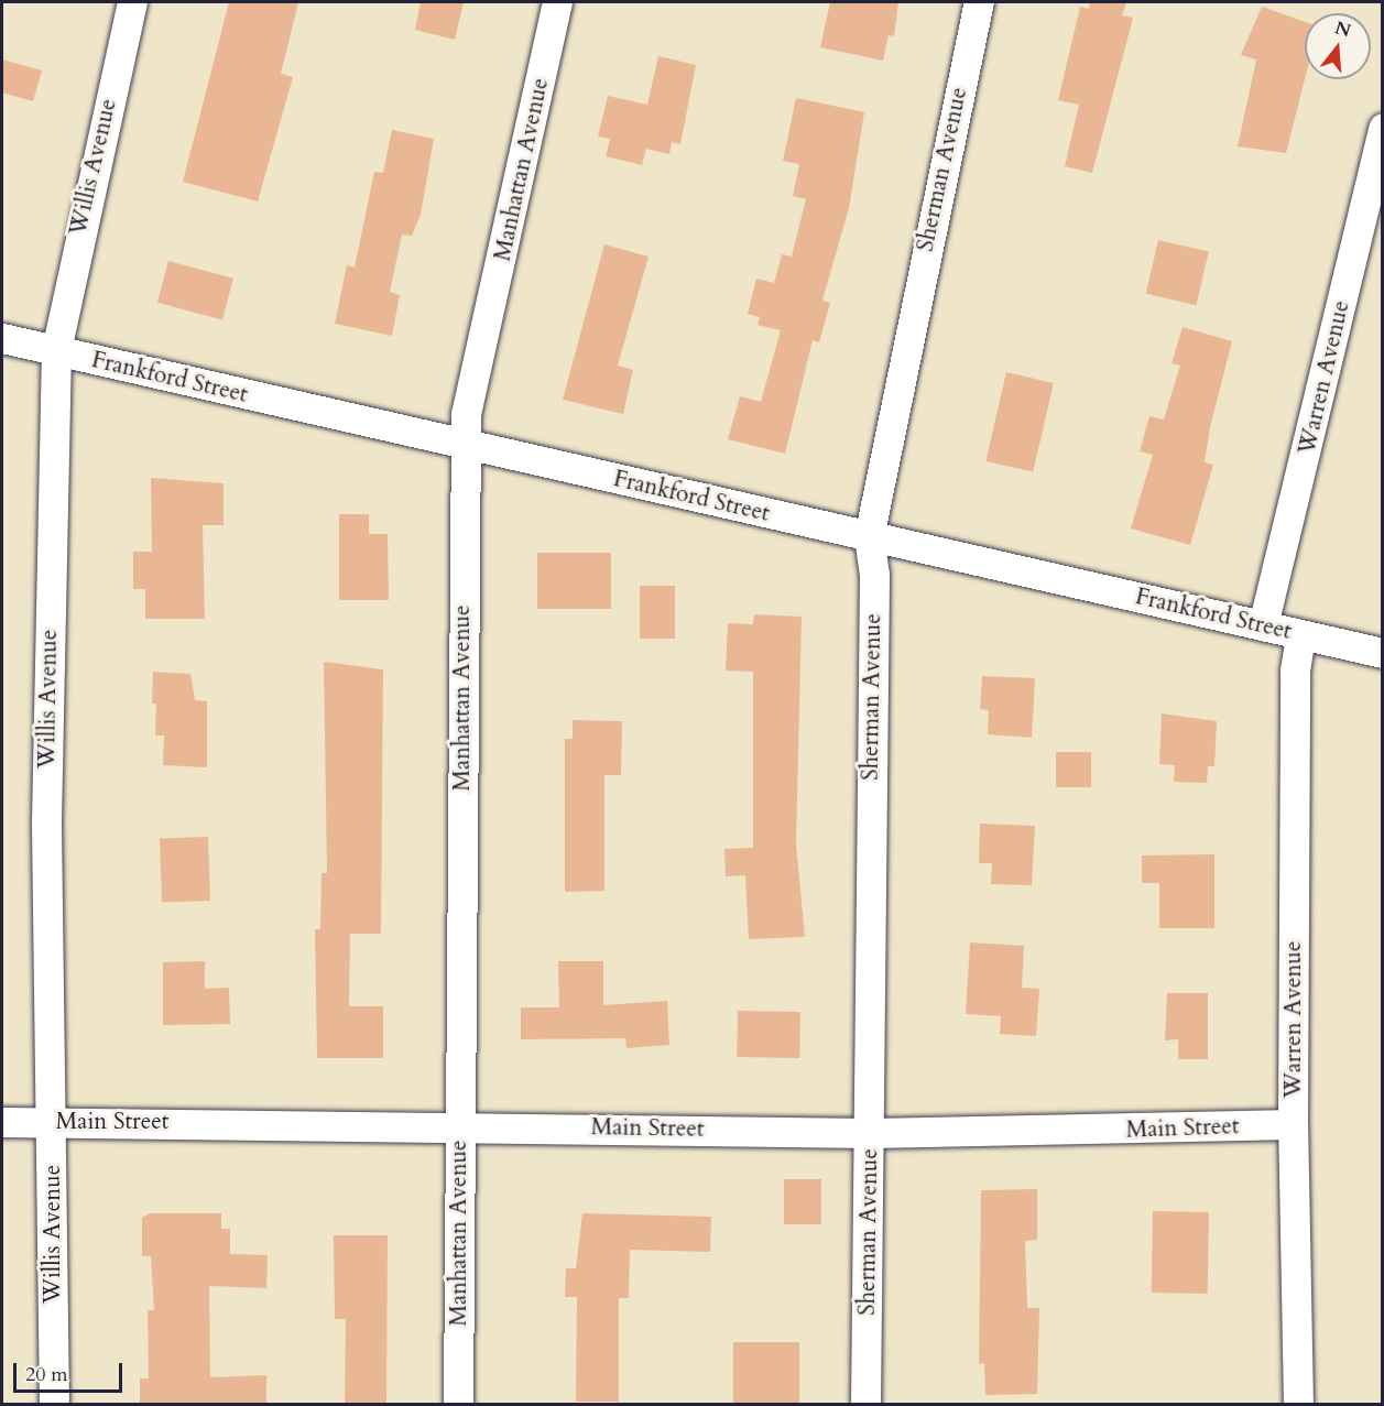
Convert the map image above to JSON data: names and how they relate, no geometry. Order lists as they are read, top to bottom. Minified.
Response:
{"streets":{"street":["Willis Avenue","Manhattan Avenue","Sherman Avenue","Frankford Street","Warren Avenue","Main Street"]},"crossings":[["Willis Avenue","Frankford Street"],["Willis Avenue","Main Street"],["Manhattan Avenue","Frankford Street"],["Manhattan Avenue","Main Street"],["Sherman Avenue","Frankford Street"],["Sherman Avenue","Main Street"],["Frankford Street","Warren Avenue"],["Warren Avenue","Main Street"]],"scale_bar":"20 m","north":"top"}
